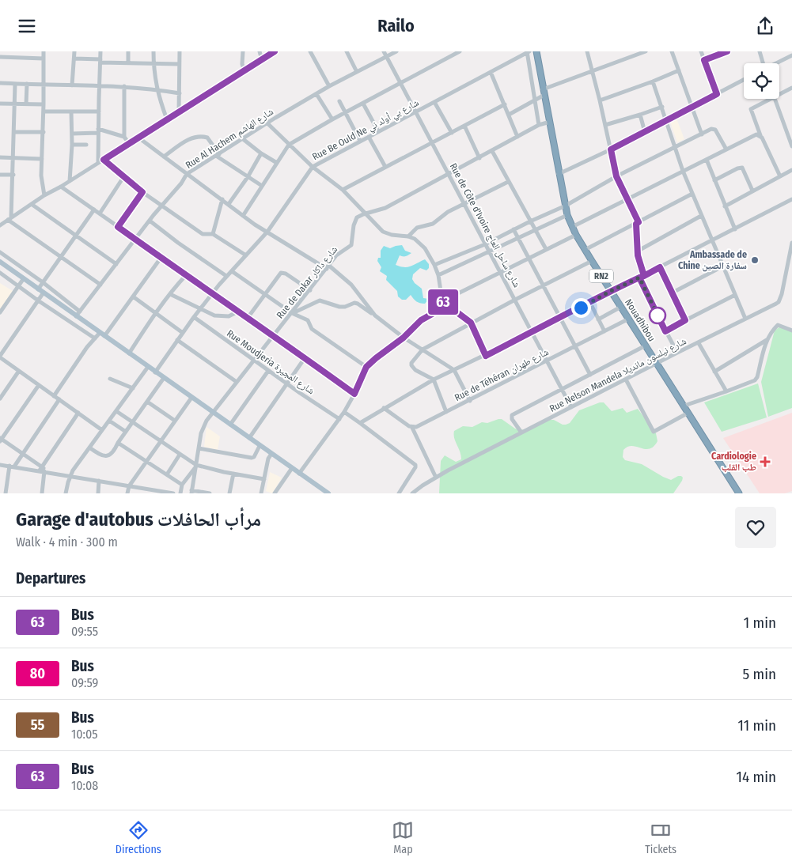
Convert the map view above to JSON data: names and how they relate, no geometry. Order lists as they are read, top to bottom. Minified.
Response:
{"streets":{"highway":["RN2","Nouadhibou"],"street":["Rue Be Ould Ne شارع بي أولد ني","Rue Al Hachem شارع الهاشم","Rue de Côte d'Ivoire شارع ساحل العاج","Rue de Dakar شارع داكار","Rue Moudjeria شارع المجيرة","Rue de Téhéran شارع طهران","Rue Nelson Mandela شارع نيلسون مانديلا"]},"crossings":[["Rue Be Ould Ne شارع بي أولد ني","Rue de Côte d'Ivoire شارع ساحل العاج"],["Rue Be Ould Ne شارع بي أولد ني","Rue Moudjeria شارع المجيرة"],["Rue Al Hachem شارع الهاشم","Rue de Côte d'Ivoire شارع ساحل العاج"],["Rue de Côte d'Ivoire شارع ساحل العاج","Rue de Dakar شارع داكار"],["Rue de Côte d'Ivoire شارع ساحل العاج","Rue de Téhéran شارع طهران"],["Rue de Côte d'Ivoire شارع ساحل العاج","Rue Nelson Mandela شارع نيلسون مانديلا"],["Rue de Dakar شارع داكار","Nouadhibou"],["Rue de Dakar شارع داكار","Rue Moudjeria شارع المجيرة"],["Nouadhibou","Rue de Téhéran شارع طهران"],["Nouadhibou","Rue Nelson Mandela شارع نيلسون مانديلا"]],"places":{"other":["Ambassade de Chine سفارة الصين"],"health":["Cardiologie طب القلب"]},"lines":["bus line 63"],"page":{"header":"Railo","on_map":"63","heading":[["Garage d'autobus مرأب الحافلات","Walk · 4 min · 300 m"],"Departures"],"list":[{"mark":"63","name":"Bus","note":"09:55","value":"1 min"},{"mark":"80","name":"Bus","note":"09:59","value":"5 min"},{"mark":"55","name":"Bus","note":"10:05","value":"11 min"},{"mark":"63","name":"Bus","note":"10:08","value":"14 min"}],"tabs":["Directions","Map","Tickets"]}}
